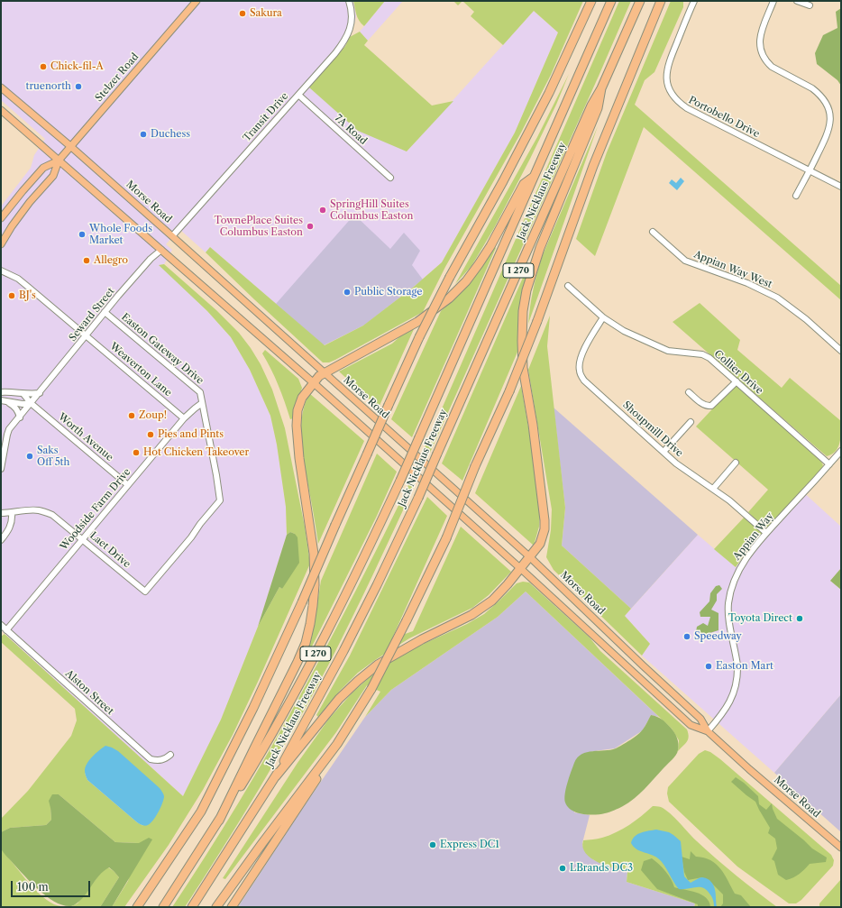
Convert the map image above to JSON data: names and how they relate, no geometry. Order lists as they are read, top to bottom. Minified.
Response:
{"streets":{"highway":["Jack Nicklaus Freeway","I 270"],"main road":["Stelzer Road","Morse Road"],"street":["Transit Drive","Portobello Drive","7A Road","Appian Way West","Seward Street","Easton Gateway Drive","Weaverton Lane","Collier Drive","Shoupmill Drive","Worth Avenue","Woodside Farm Drive","Appian Way","Laet Drive","Alston Street"]},"crossings":[["Stelzer Road","Morse Road"],["Transit Drive","7A Road"],["Transit Drive","Morse Road"],["Morse Road","Seward Street"],["Morse Road","Appian Way"],["Seward Street","Easton Gateway Drive"],["Seward Street","Weaverton Lane"],["Seward Street","Worth Avenue"],["Easton Gateway Drive","Woodside Farm Drive"],["Easton Gateway Drive","Laet Drive"],["Weaverton Lane","Woodside Farm Drive"],["Collier Drive","Shoupmill Drive"],["Collier Drive","Appian Way"],["Shoupmill Drive","Appian Way"],["Worth Avenue","Woodside Farm Drive"],["Woodside Farm Drive","Laet Drive"],["Woodside Farm Drive","Alston Street"]],"places":["Sakura","Chick-fil-A","truenorth","Duchess","SpringHill Suites Columbus Easton","TownePlace Suites Columbus Easton","Whole Foods Market","Allegro","Public Storage","BJ's","Zoup!","Pies and Pints","Hot Chicken Takeover","Saks Off 5th","Toyota Direct","Speedway","Easton Mart","Express DC1","LBrands DC3"],"scale_bar":"100 m"}
